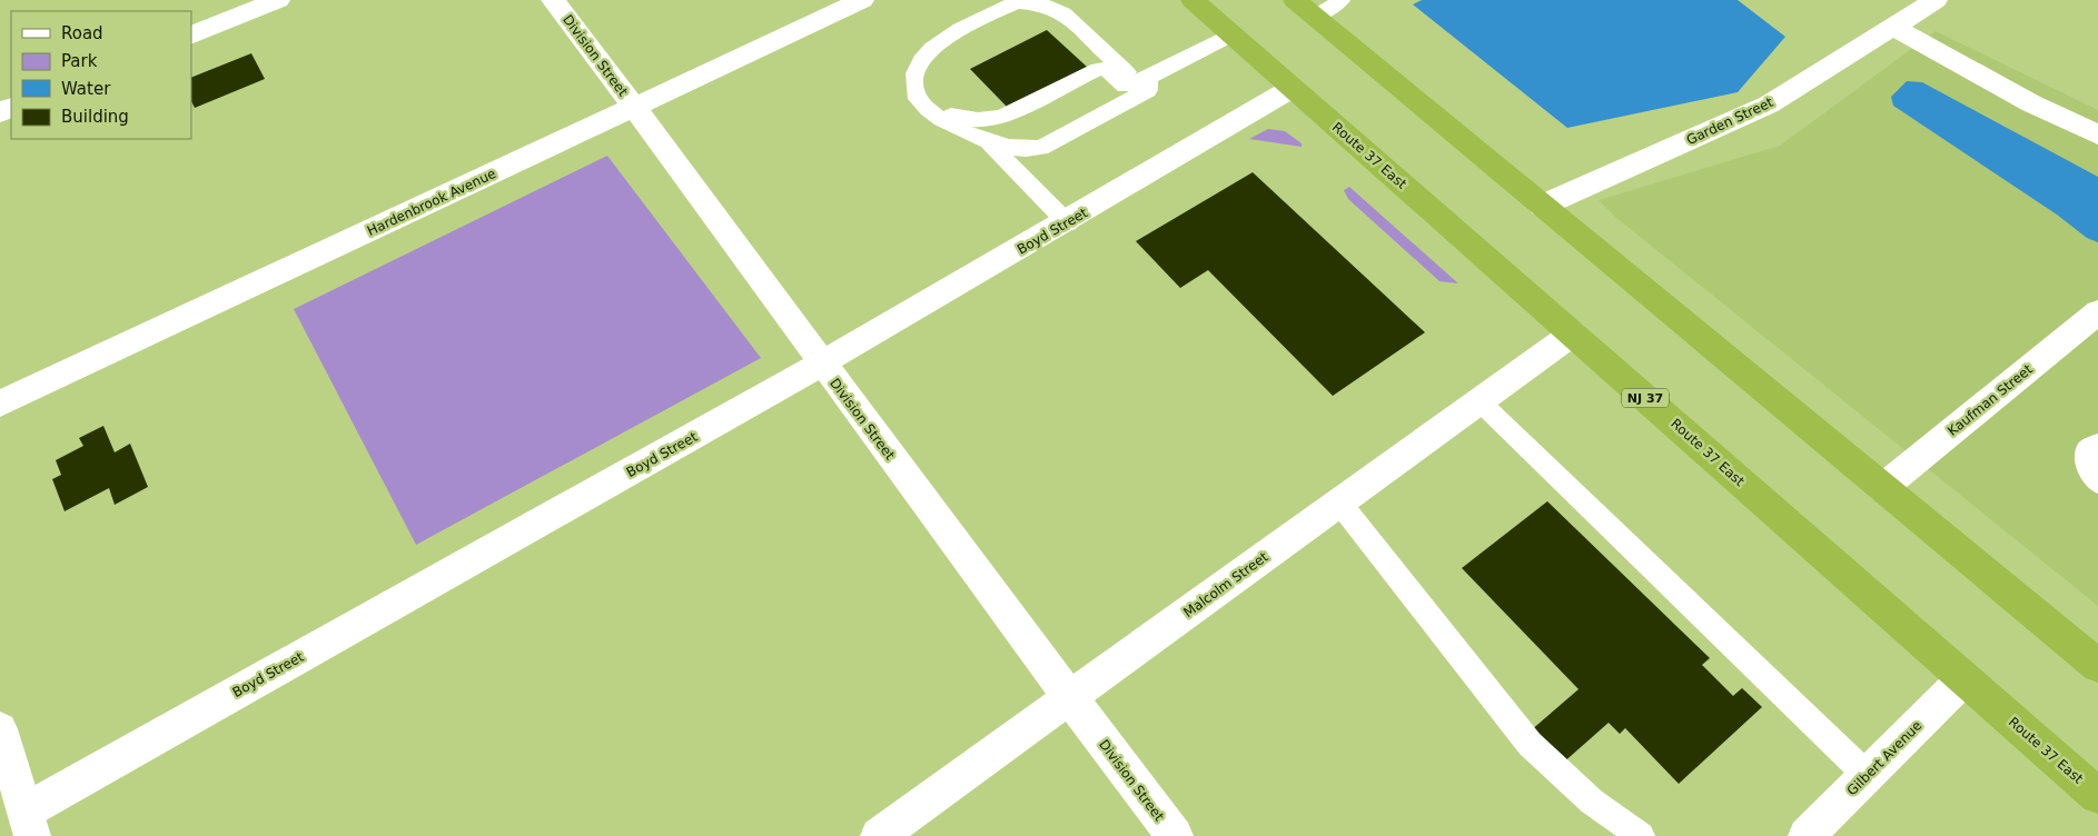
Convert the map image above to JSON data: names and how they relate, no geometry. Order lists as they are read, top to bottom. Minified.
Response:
{"streets":{"highway":["Route 37 East","NJ 37"],"street":["Division Street","Garden Street","Hardenbrook Avenue","Boyd Street","Kaufman Street","Malcolm Street","Gilbert Avenue"]},"crossings":[["Division Street","Hardenbrook Avenue"],["Division Street","Boyd Street"],["Division Street","Malcolm Street"],["Route 37 East","Boyd Street"],["Route 37 East","Malcolm Street"],["Route 37 East","Gilbert Avenue"]],"legend":["Road","Park","Water","Building"]}
